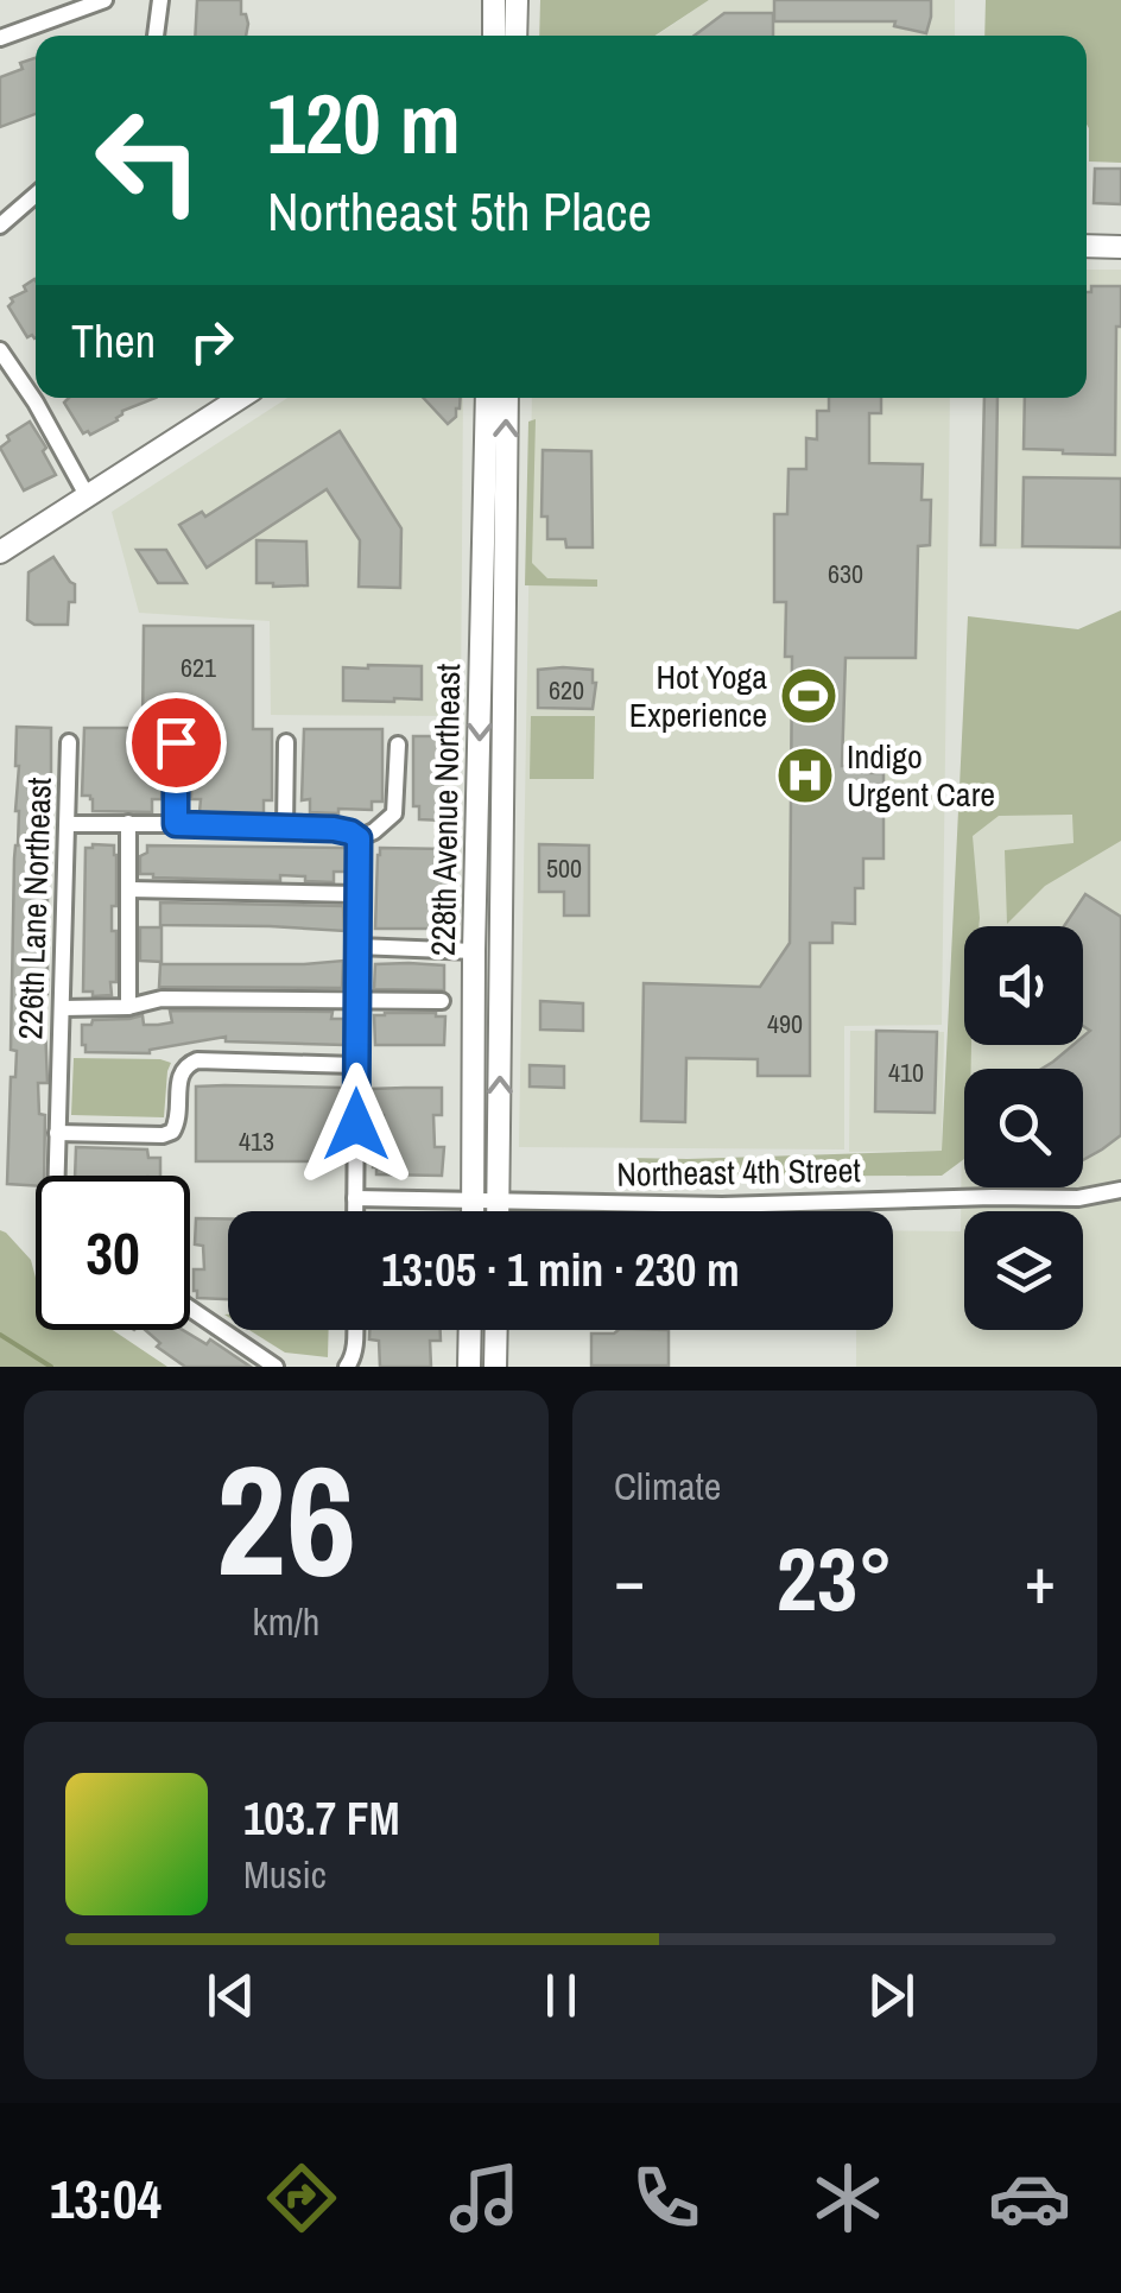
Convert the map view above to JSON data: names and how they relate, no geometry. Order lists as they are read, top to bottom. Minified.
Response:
{"streets":{"main road":["228th Avenue Northeast"],"street":["226th Lane Northeast","Northeast 4th Street"]},"crossings":[["228th Avenue Northeast","Northeast 4th Street"]],"places":{"sports":["Hot Yoga Experience"],"hospital":["Indigo Urgent Care"]},"house_numbers":["630","621","620","500","490","410","413"],"page":{"turn":["120 m","Northeast 5th Place"],"then":"Then","limit":"30","trip":"13:05 · 1 min · 230 m","tile":[["26","km/h"],"Climate"],"heat":["−","23°","+"],"song":["103.7 FM","Music"],"tabs":"13:04"}}
